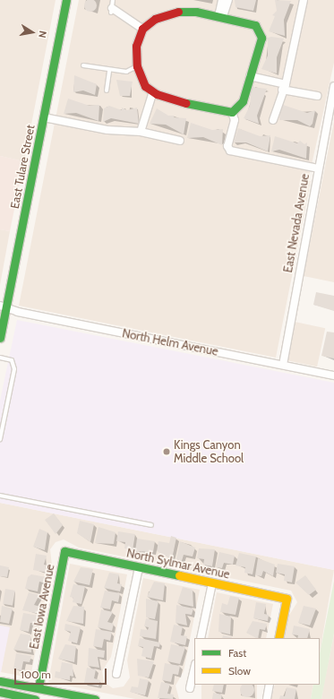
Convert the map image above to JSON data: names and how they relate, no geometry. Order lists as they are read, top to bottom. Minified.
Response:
{"streets":{"street":["East Tulare Street","East Nevada Avenue","North Helm Avenue","North Sylmar Avenue","East Iowa Avenue"]},"crossings":[["East Tulare Street","North Helm Avenue"],["East Nevada Avenue","North Helm Avenue"],["North Sylmar Avenue","East Iowa Avenue"]],"places":["Kings Canyon Middle School"],"legend":["Fast","Slow"],"scale_bar":"100 m","north":"right"}
